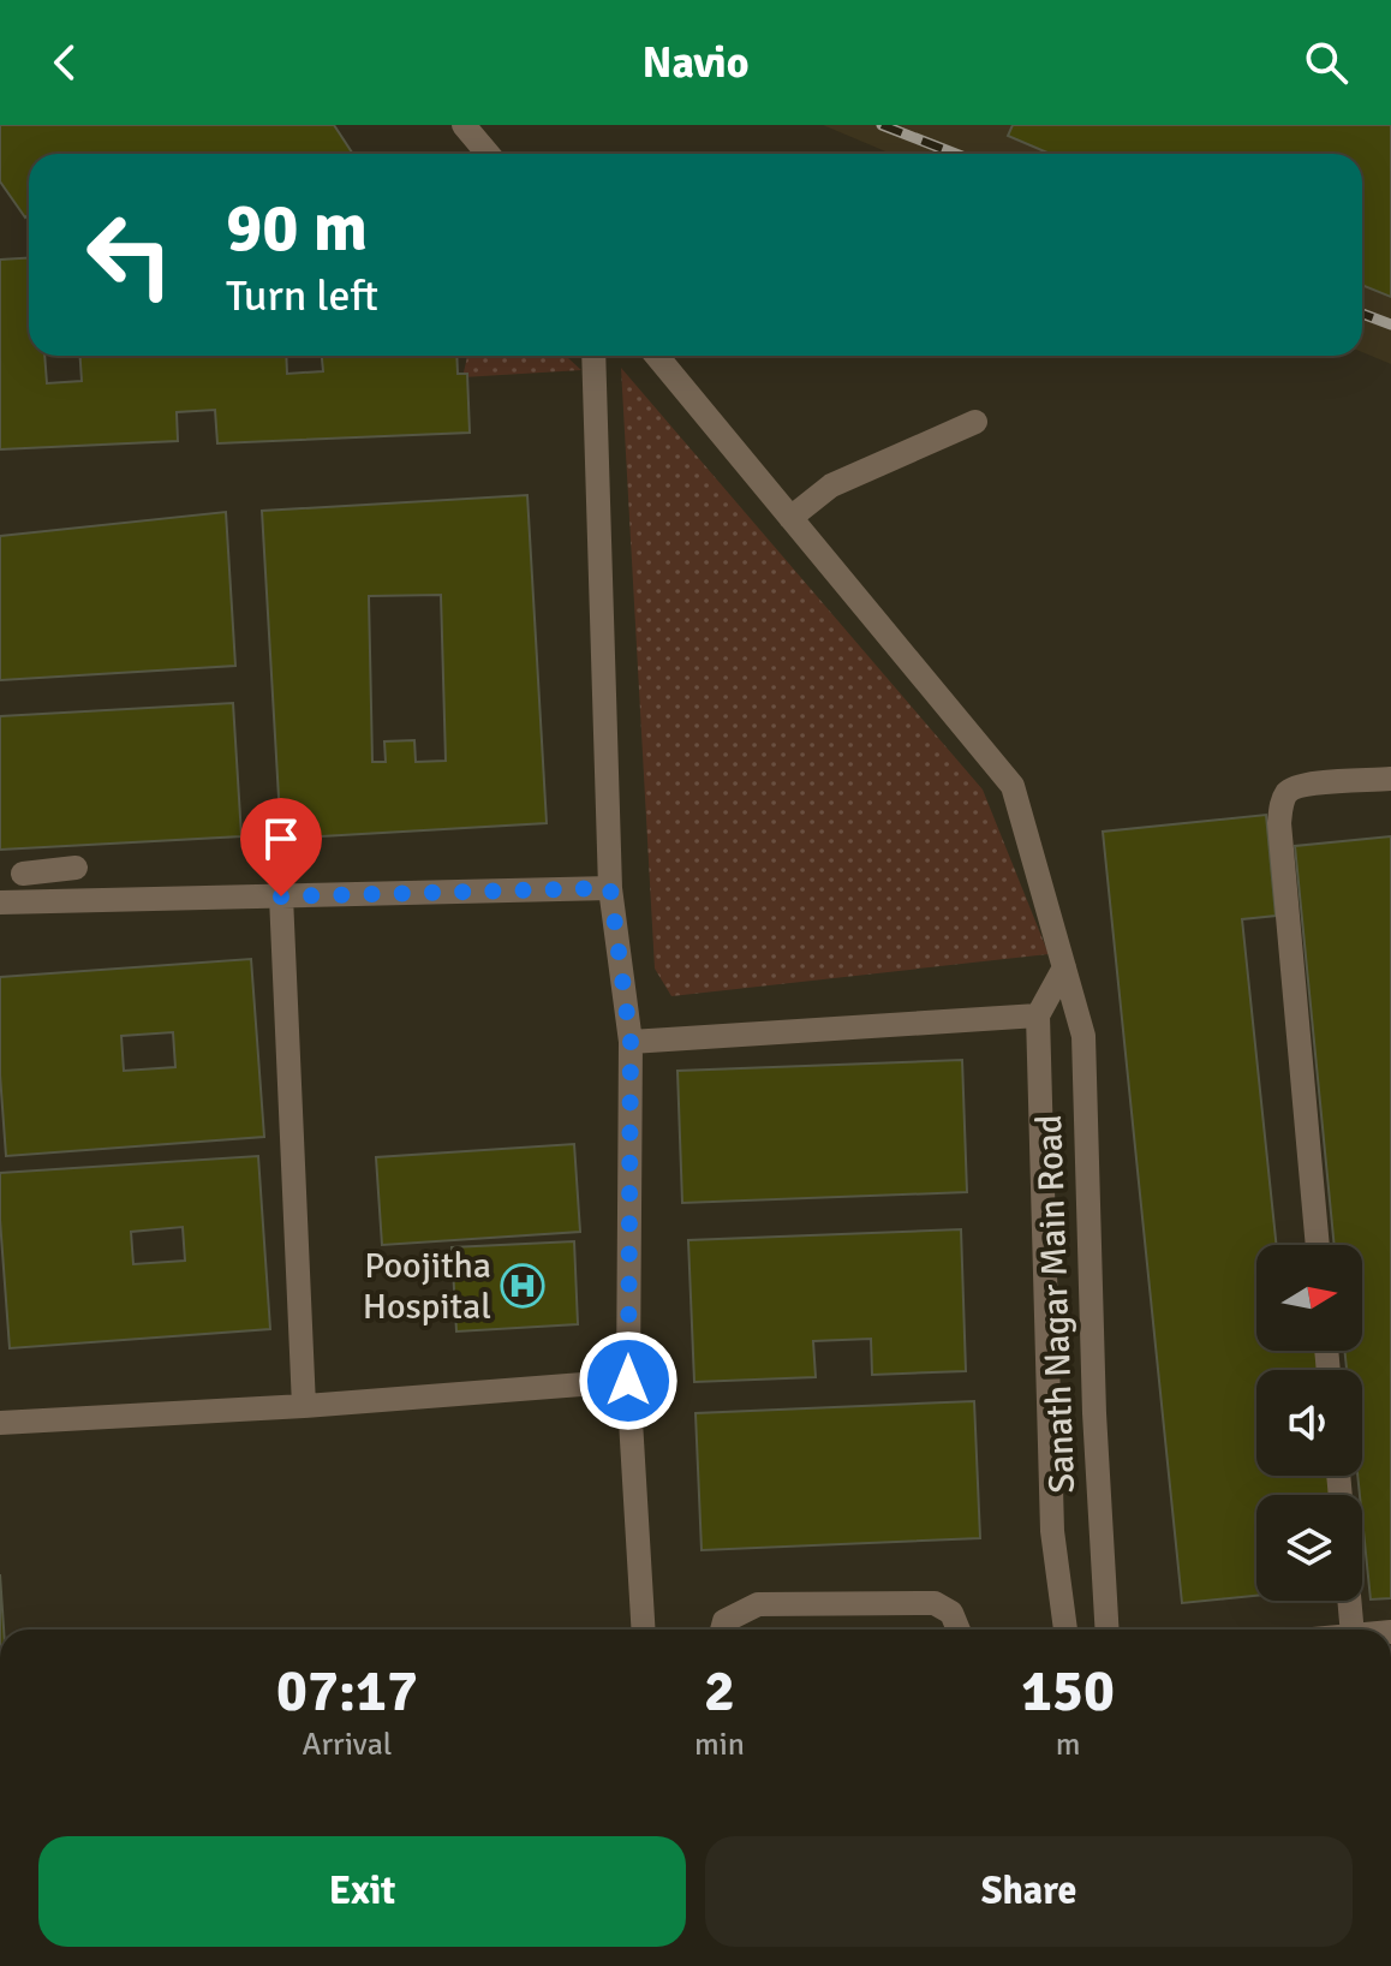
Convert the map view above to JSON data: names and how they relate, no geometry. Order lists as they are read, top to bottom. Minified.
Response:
{"streets":{"street":["Sanath Nagar Main Road"]},"places":{"hospital":["Poojitha Hospital"]},"north":"right","page":{"header":"Navio","turn":["90 m","Turn left"],"eta":["07:17","Arrival","2","min","150","m"],"buttons":["Exit","Share"]}}
